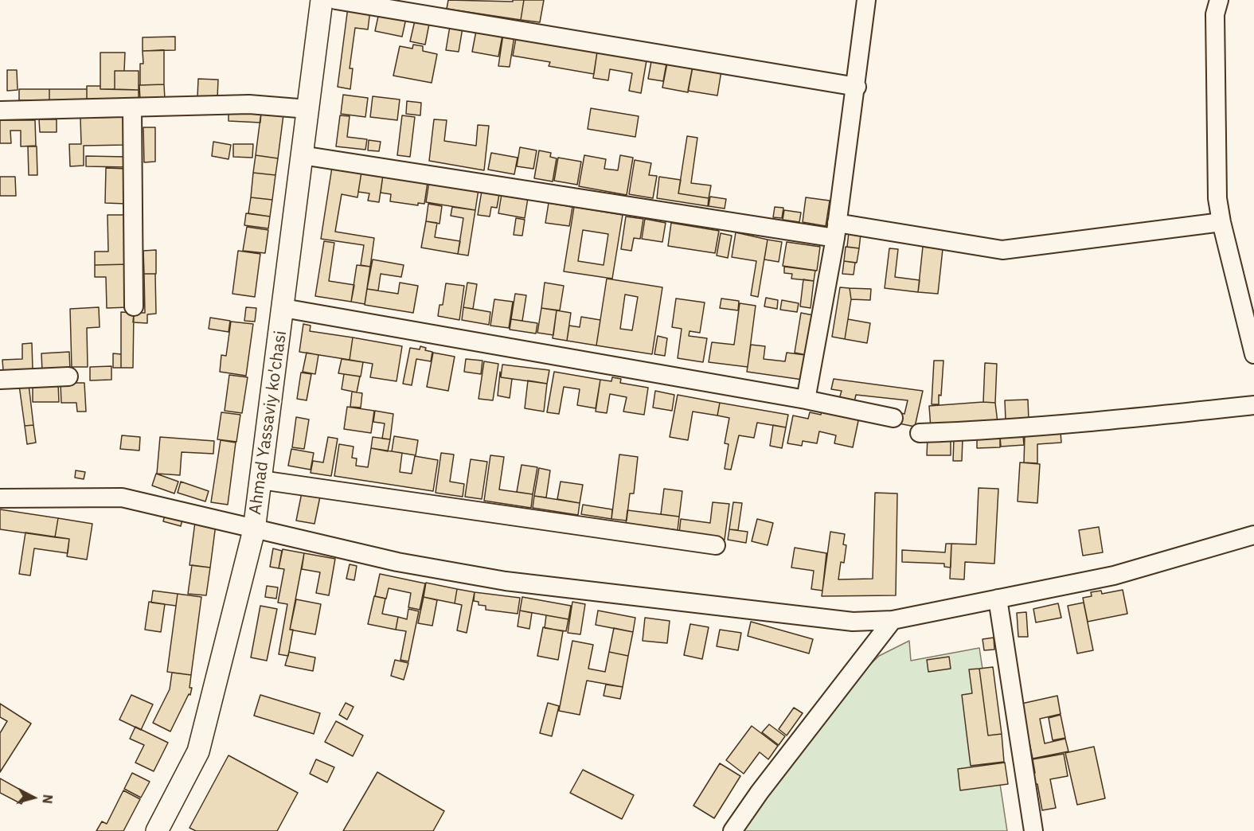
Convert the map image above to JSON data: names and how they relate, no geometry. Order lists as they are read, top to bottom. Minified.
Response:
{"streets":{"main road":["Ahmad Yassaviy ko'chasi"]},"north":"right"}
